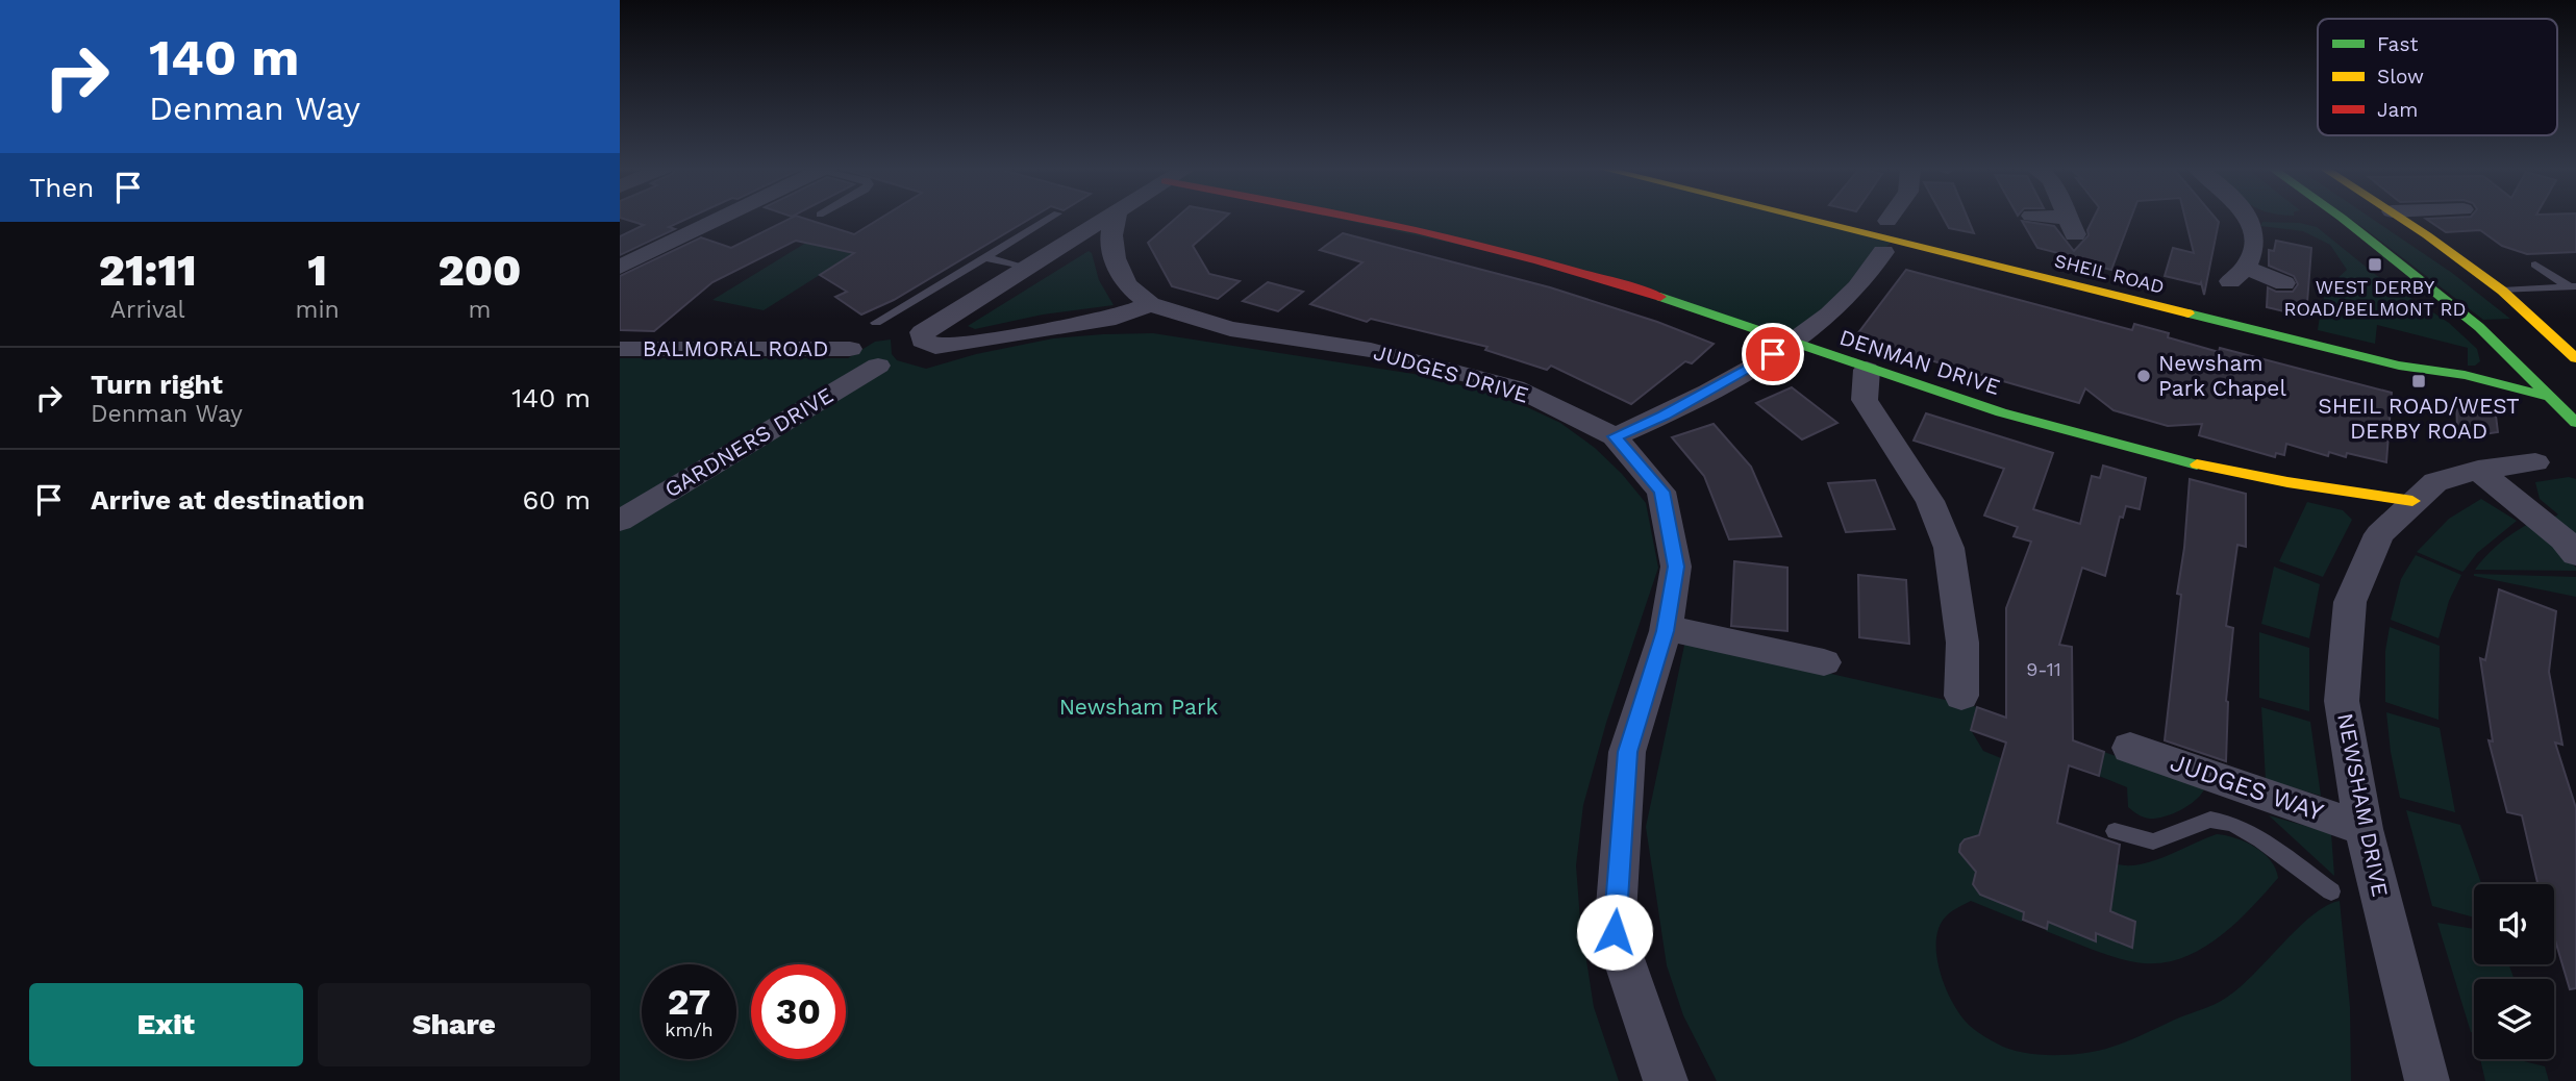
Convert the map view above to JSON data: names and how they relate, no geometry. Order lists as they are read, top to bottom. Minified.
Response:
{"streets":{"main road":["SHEIL ROAD","DENMAN DRIVE"],"street":["BALMORAL ROAD","JUDGES DRIVE","GARDNERS DRIVE","JUDGES WAY","NEWSHAM DRIVE"]},"crossings":[["DENMAN DRIVE","NEWSHAM DRIVE"],["JUDGES WAY","NEWSHAM DRIVE"]],"parks":["Newsham Park"],"places":{"transit":["WEST DERBY ROAD/BELMONT RD","SHEIL ROAD/WEST DERBY ROAD"],"other":["Newsham Park Chapel"]},"house_numbers":["9-11"],"legend":["Fast","Slow","Jam"],"page":{"turn":["140 m","Denman Way"],"then":"Then","eta":["21:11","Arrival","1","min","200","m"],"list":[{"name":"Turn right","note":"Denman Way","value":"140 m"},{"name":"Arrive at destination","value":"60 m"}],"speed":"27 km/h","limit":"30","buttons":["Exit","Share"]}}
